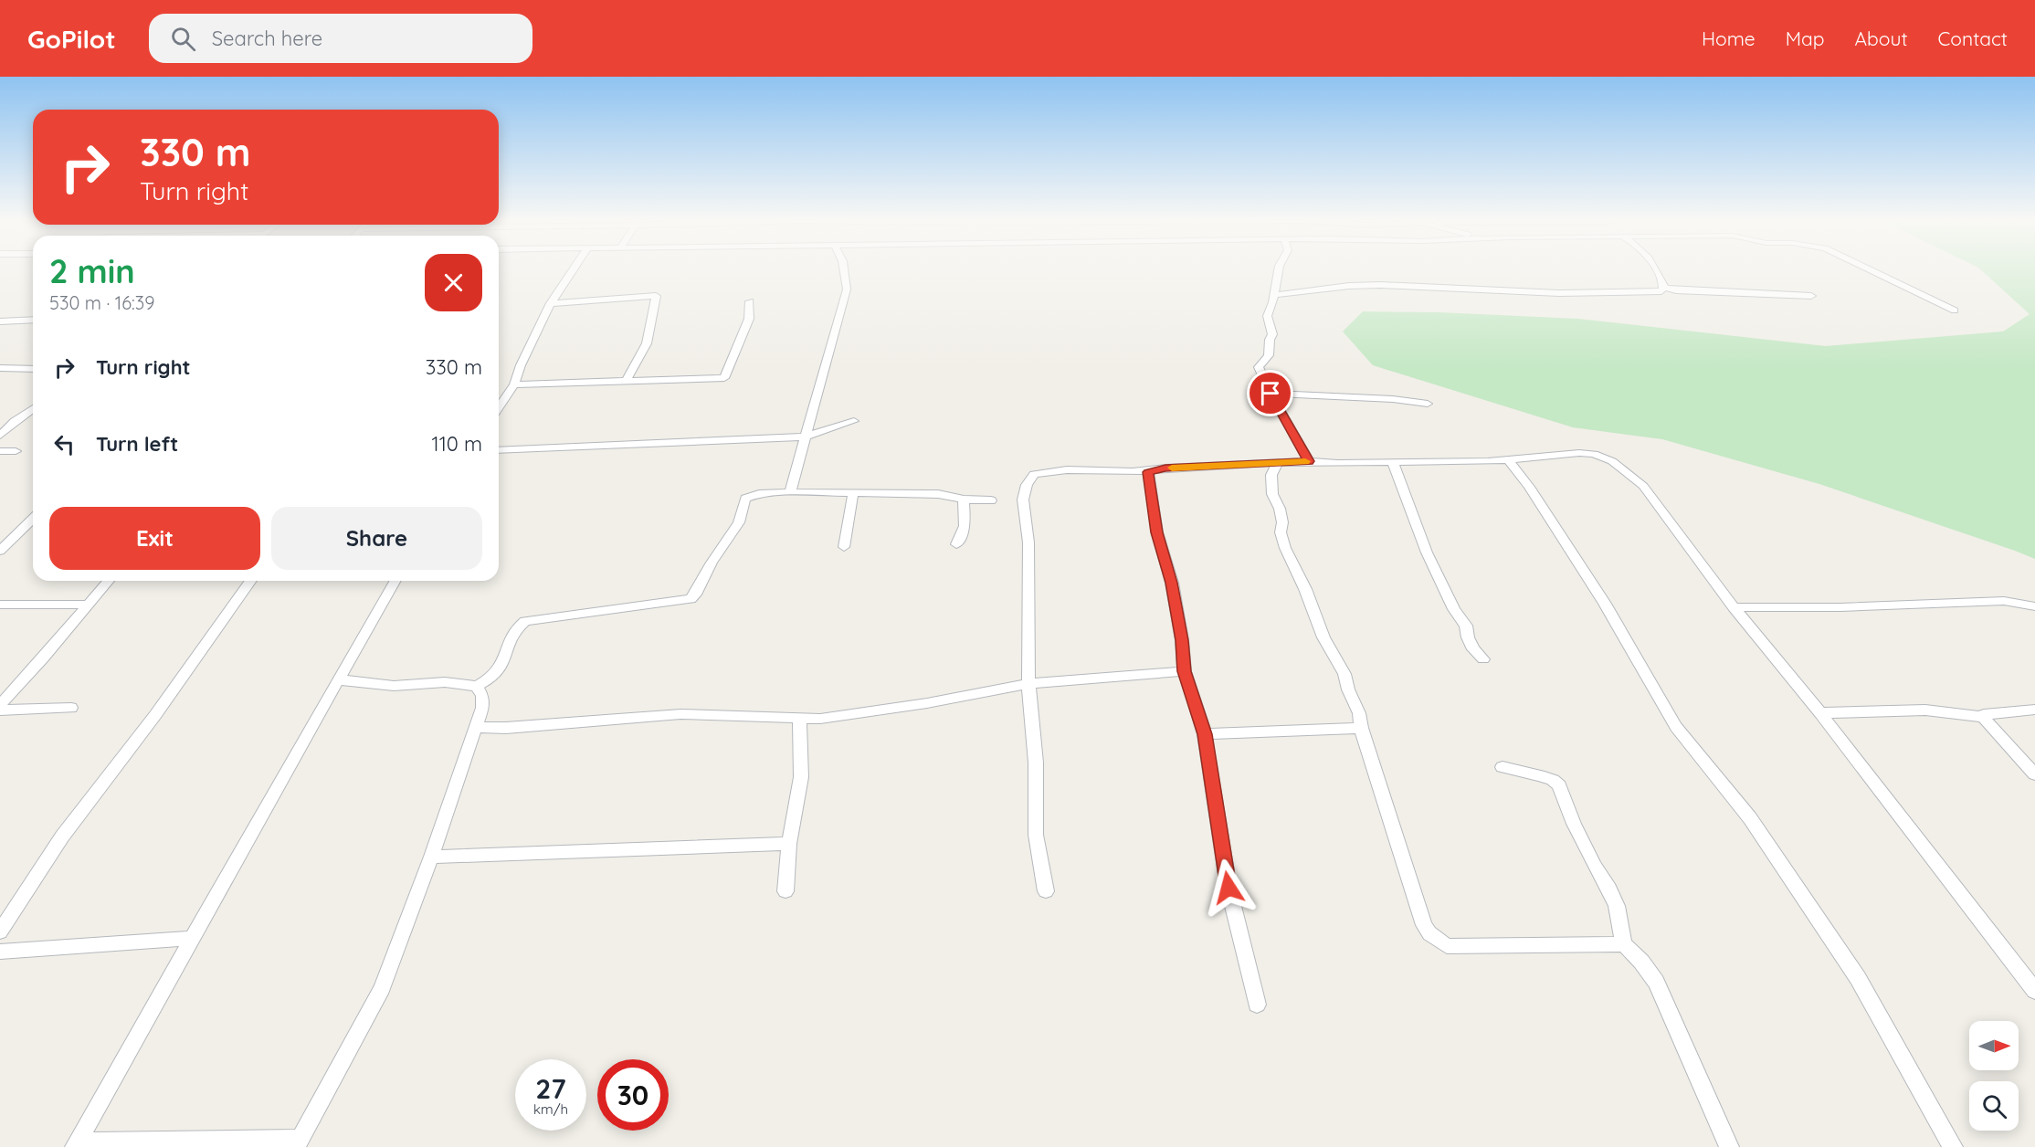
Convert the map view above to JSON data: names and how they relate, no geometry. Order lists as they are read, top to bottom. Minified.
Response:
{"north":"right","page":{"header":"GoPilot","search":"Search here","nav":["Home","Map","About","Contact"],"turn":["330 m","Turn right"],"heading":["2 min","530 m · 16:39"],"list":[{"name":"Turn right","value":"330 m"},{"name":"Turn left","value":"110 m"}],"buttons":["Exit","Share"],"speed":"27 km/h","limit":"30"}}
